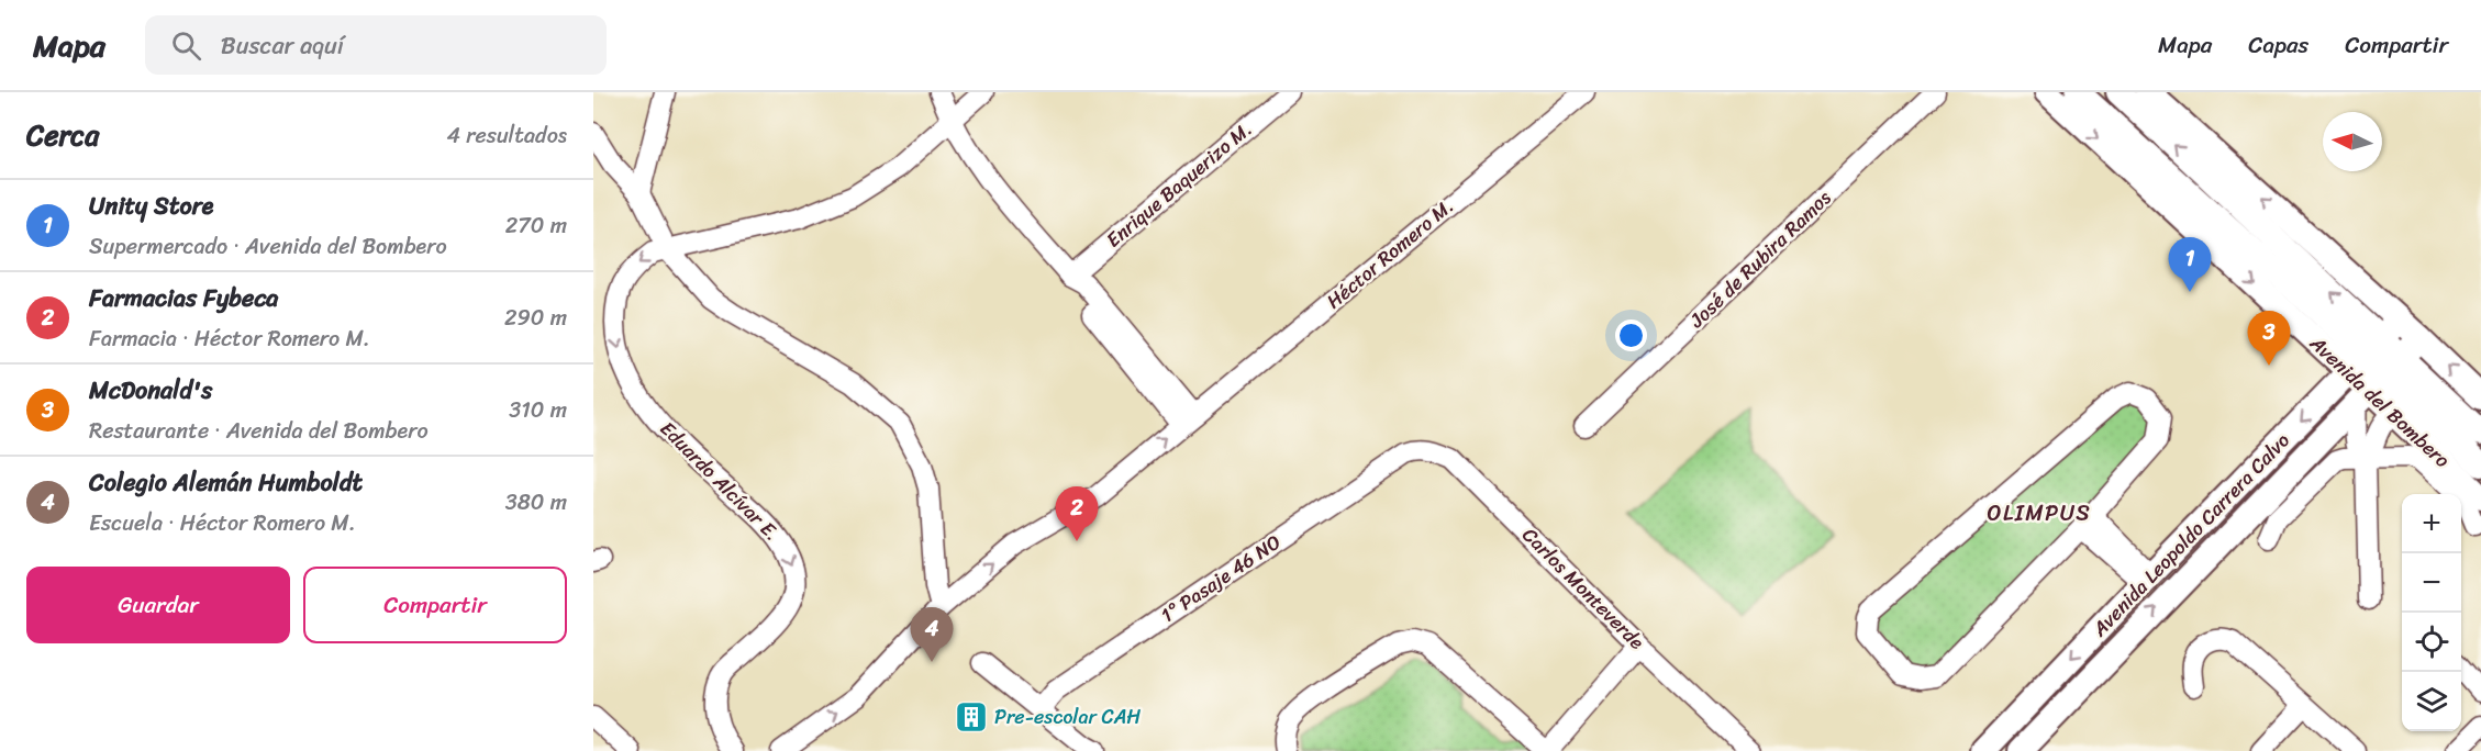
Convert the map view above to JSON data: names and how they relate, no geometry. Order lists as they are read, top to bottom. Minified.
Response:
{"streets":{"main road":["Avenida del Bombero","Avenida Leopoldo Carrera Calvo"],"street":["Enrique Baquerizo M.","Héctor Romero M.","José de Rubira Ramos","Eduardo Alcívar E.","1° Pasaje 46 NO","Carlos Monteverde"]},"crossings":[["Avenida del Bombero","Avenida Leopoldo Carrera Calvo"],["1° Pasaje 46 NO","Carlos Monteverde"]],"one_way":["Héctor Romero M.","Eduardo Alcívar E."],"districts":["OLIMPUS"],"places":{"building":["Pre-escolar CAH"]},"north":"left","page":{"header":"Mapa","search":"Buscar aquí","nav":["Mapa","Capas","Compartir"],"heading":["Cerca","4 resultados"],"list":[{"mark":"1","name":"Unity Store","note":"Supermercado · Avenida del Bombero","value":"270 m"},{"mark":"2","name":"Farmacias Fybeca","note":"Farmacia · Héctor Romero M.","value":"290 m"},{"mark":"3","name":"McDonald's","note":"Restaurante · Avenida del Bombero","value":"310 m"},{"mark":"4","name":"Colegio Alemán Humboldt","note":"Escuela · Héctor Romero M.","value":"380 m"}],"pins":["1","3","2","4"],"map_buttons":["+","−"],"buttons":["Guardar","Compartir"]}}
